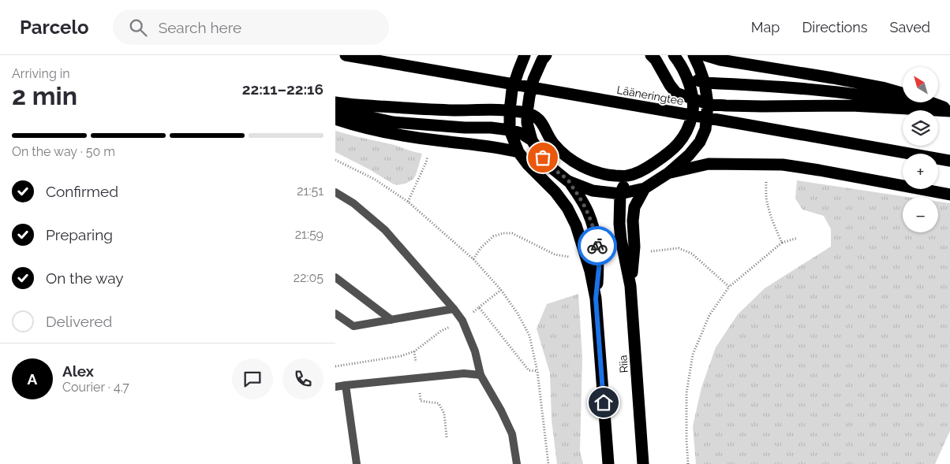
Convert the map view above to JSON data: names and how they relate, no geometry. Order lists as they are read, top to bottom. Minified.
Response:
{"streets":{"highway":["Lääneringtee","Riia"]},"north":"top left","page":{"header":"Parcelo","search":"Search here","nav":["Map","Directions","Saved"],"heading":["2 min","Arriving in","22:11–22:16"],"panel":["Alex","Courier · 4.7"],"map_buttons":["+","−"],"bar":"On the way · 50 m","list":[["Confirmed","21:51"],["Preparing","21:59"],["On the way","22:05"],"Delivered"],"round":"A"}}
